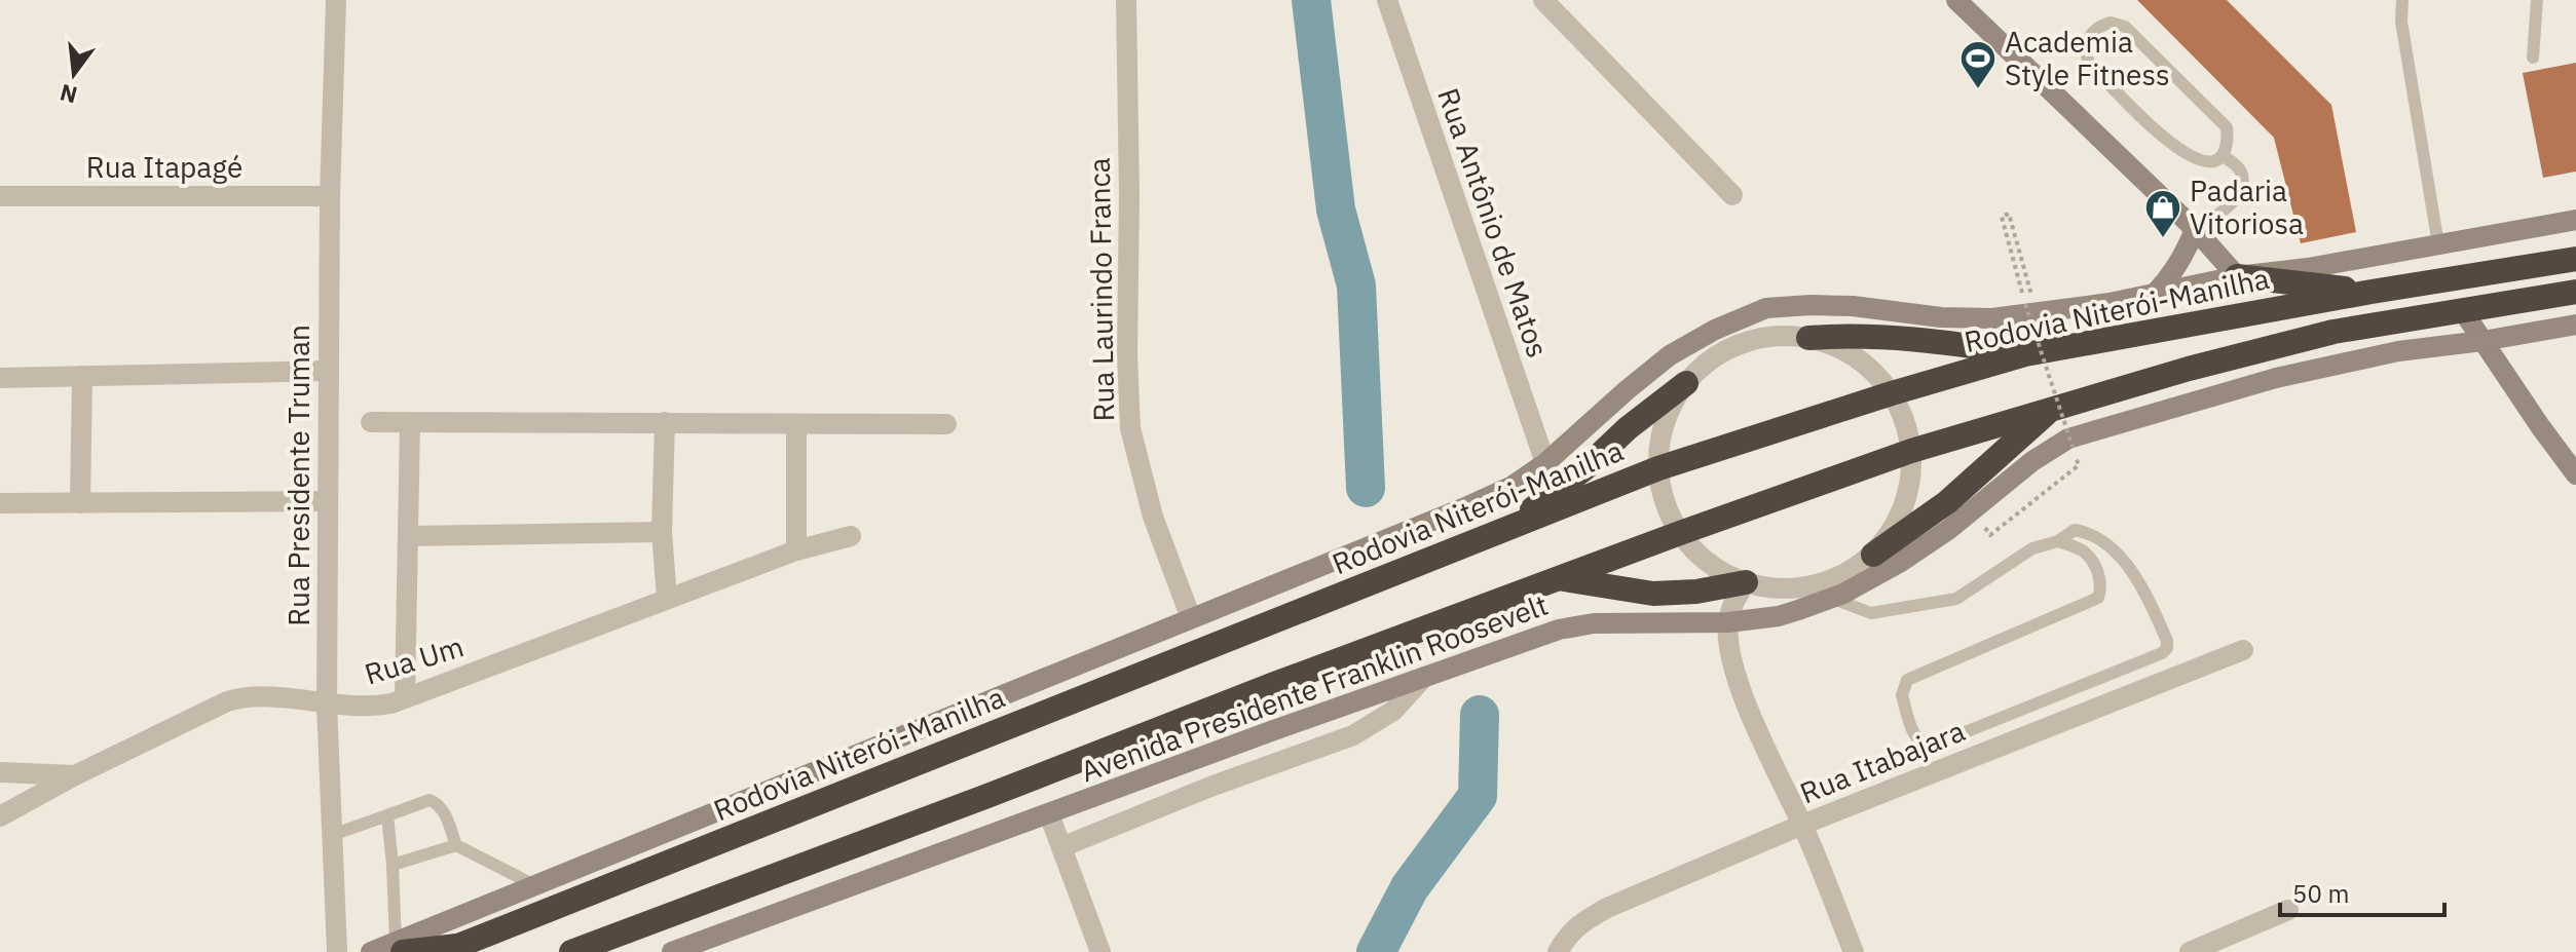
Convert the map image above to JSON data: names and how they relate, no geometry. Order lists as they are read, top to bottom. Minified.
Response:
{"streets":{"highway":["Rodovia Niterói-Manilha"],"street":["Rua Itapagé","Rua Antônio de Matos","Rua Laurindo Franca","Rua Presidente Truman","Rua Um","Avenida Presidente Franklin Roosevelt","Rua Itabajara"]},"crossings":[["Rua Itapagé","Rua Presidente Truman"],["Rua Presidente Truman","Rua Um"]],"places":{"sports":["Academia Style Fitness"],"shop":["Padaria Vitoriosa"]},"scale_bar":"50 m","north":"bottom"}
